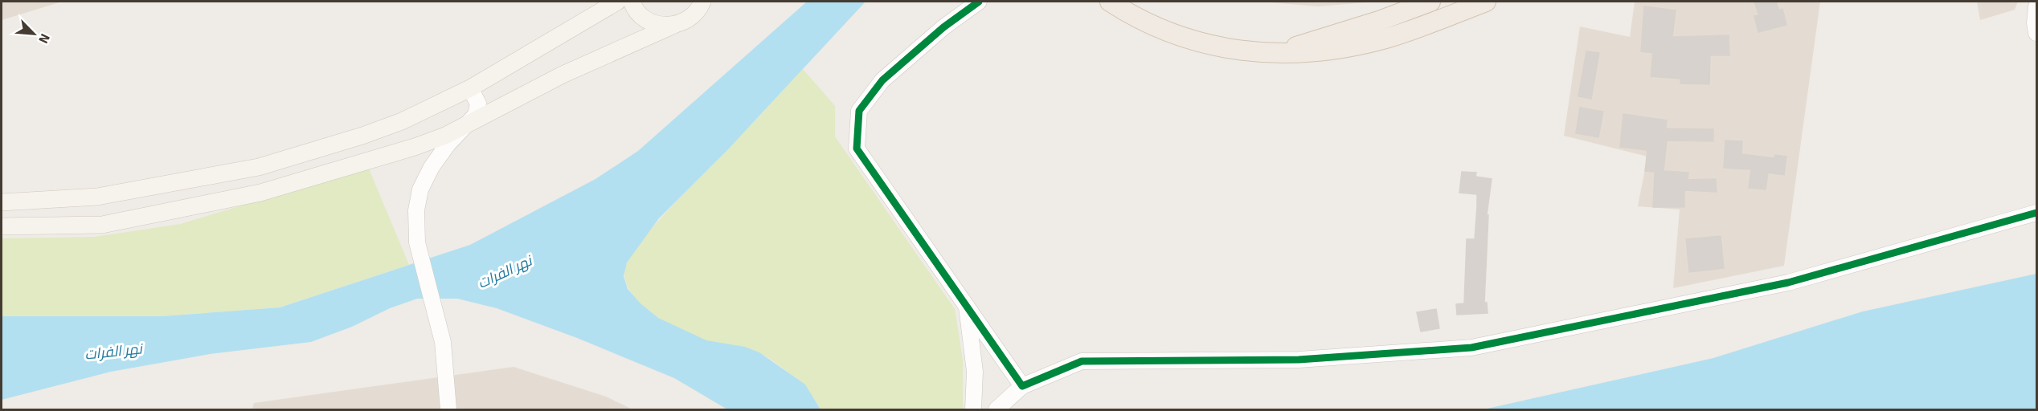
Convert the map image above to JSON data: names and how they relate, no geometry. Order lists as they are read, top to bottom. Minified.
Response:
{"water":["نهر الفرات"],"north":"bottom right"}
